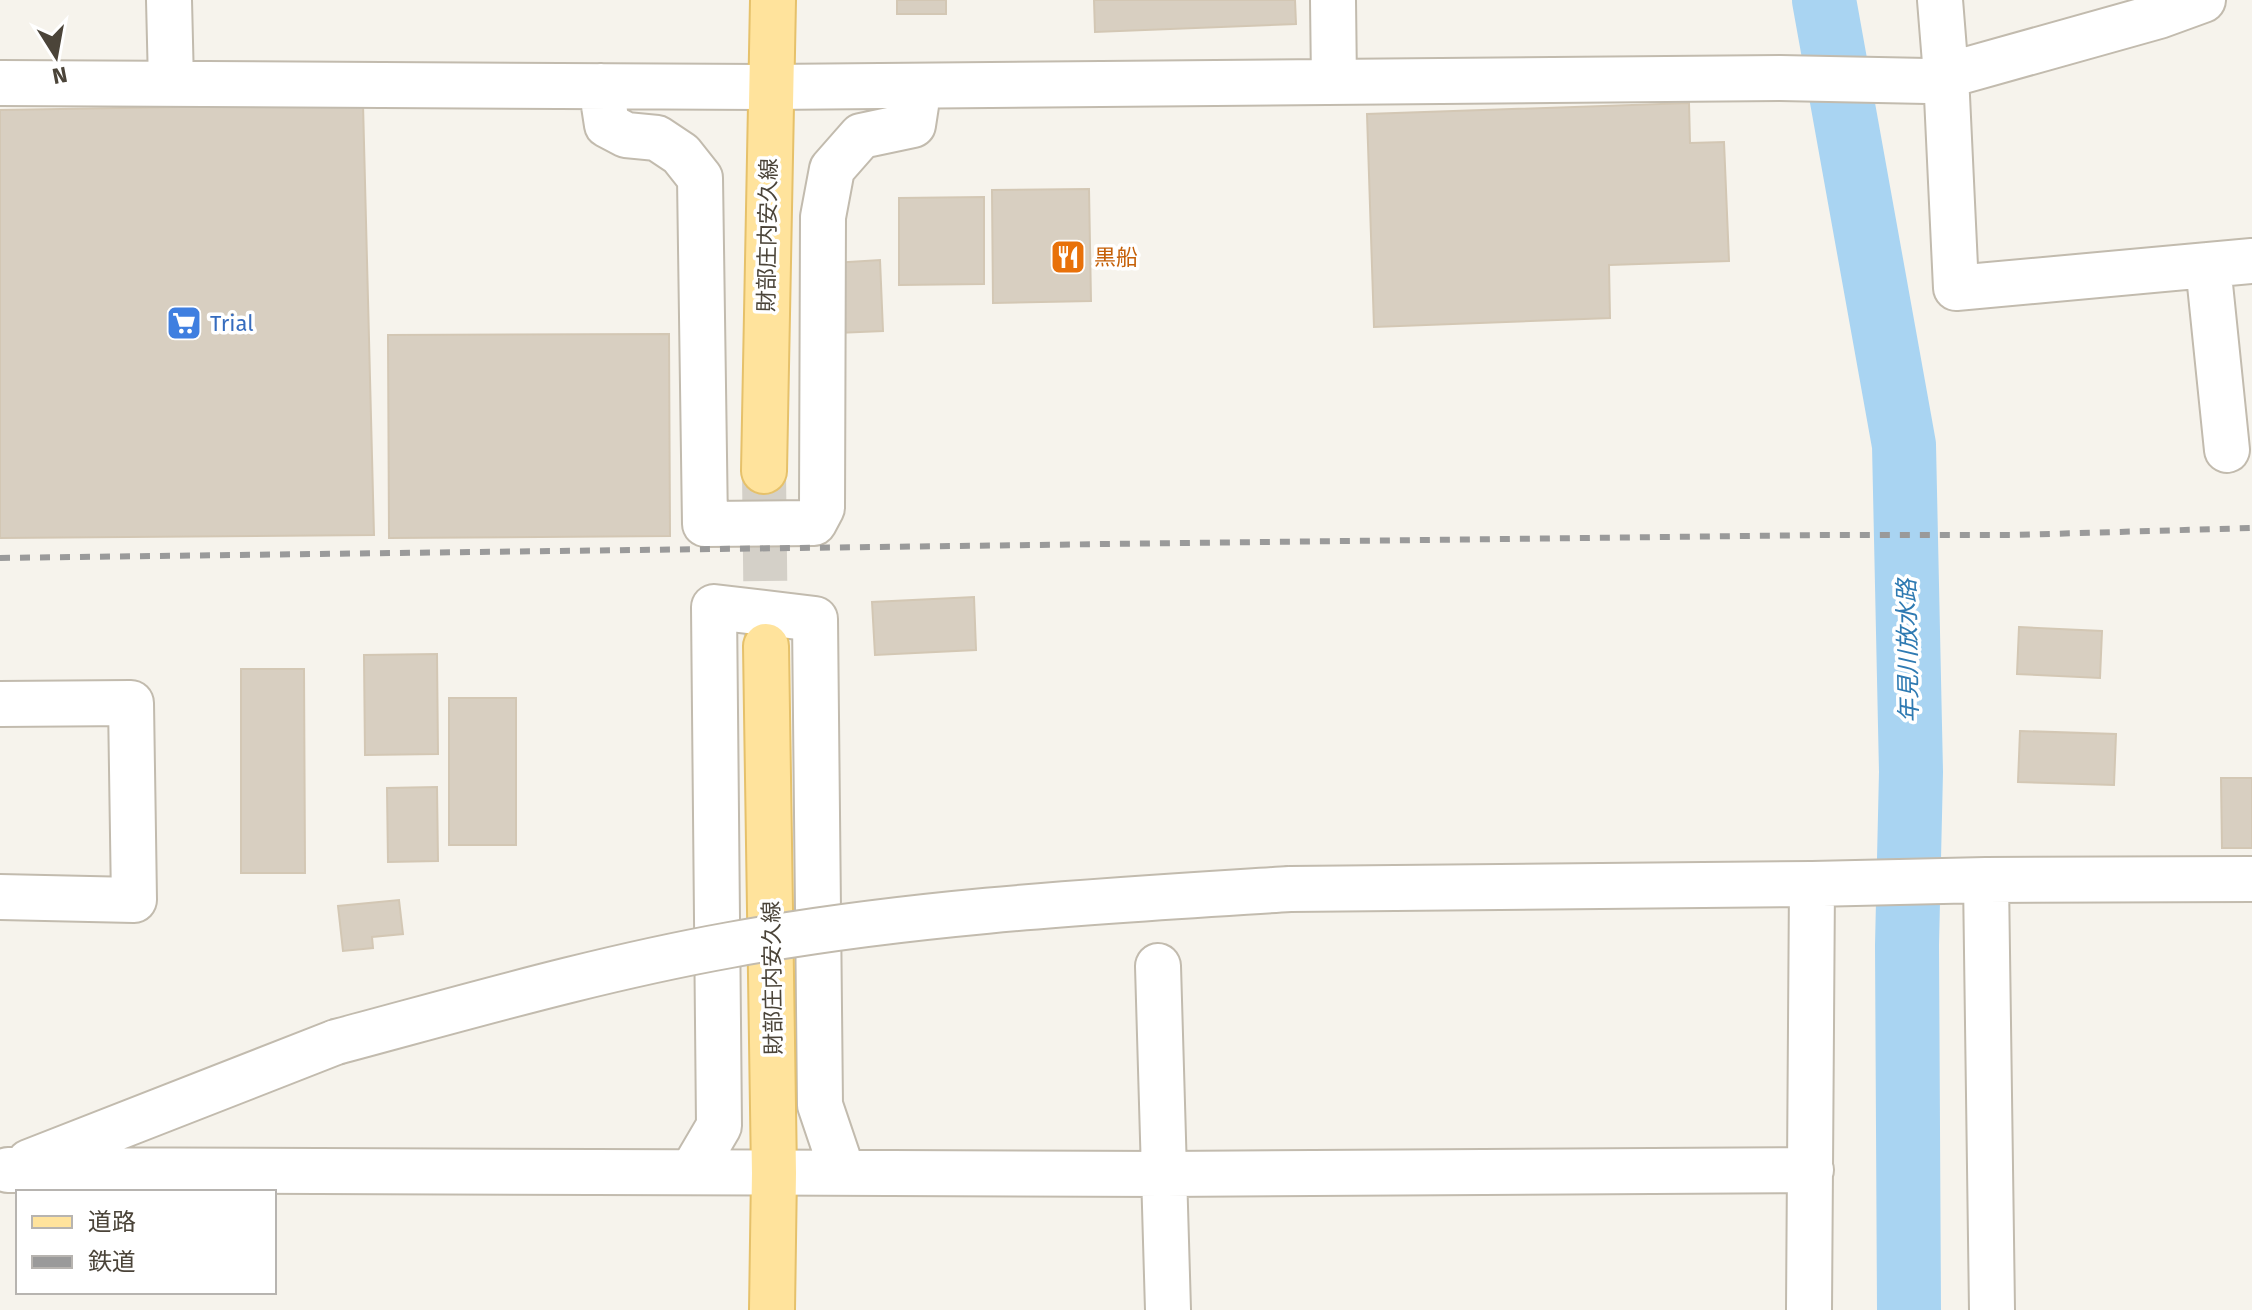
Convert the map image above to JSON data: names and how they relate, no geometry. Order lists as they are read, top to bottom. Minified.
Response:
{"streets":{"main road":["財部庄内安久線"]},"water":["年見川放水路"],"places":{"restaurant":["黒船"],"supermarket":["Trial"]},"legend":["道路","鉄道"],"north":"bottom"}
